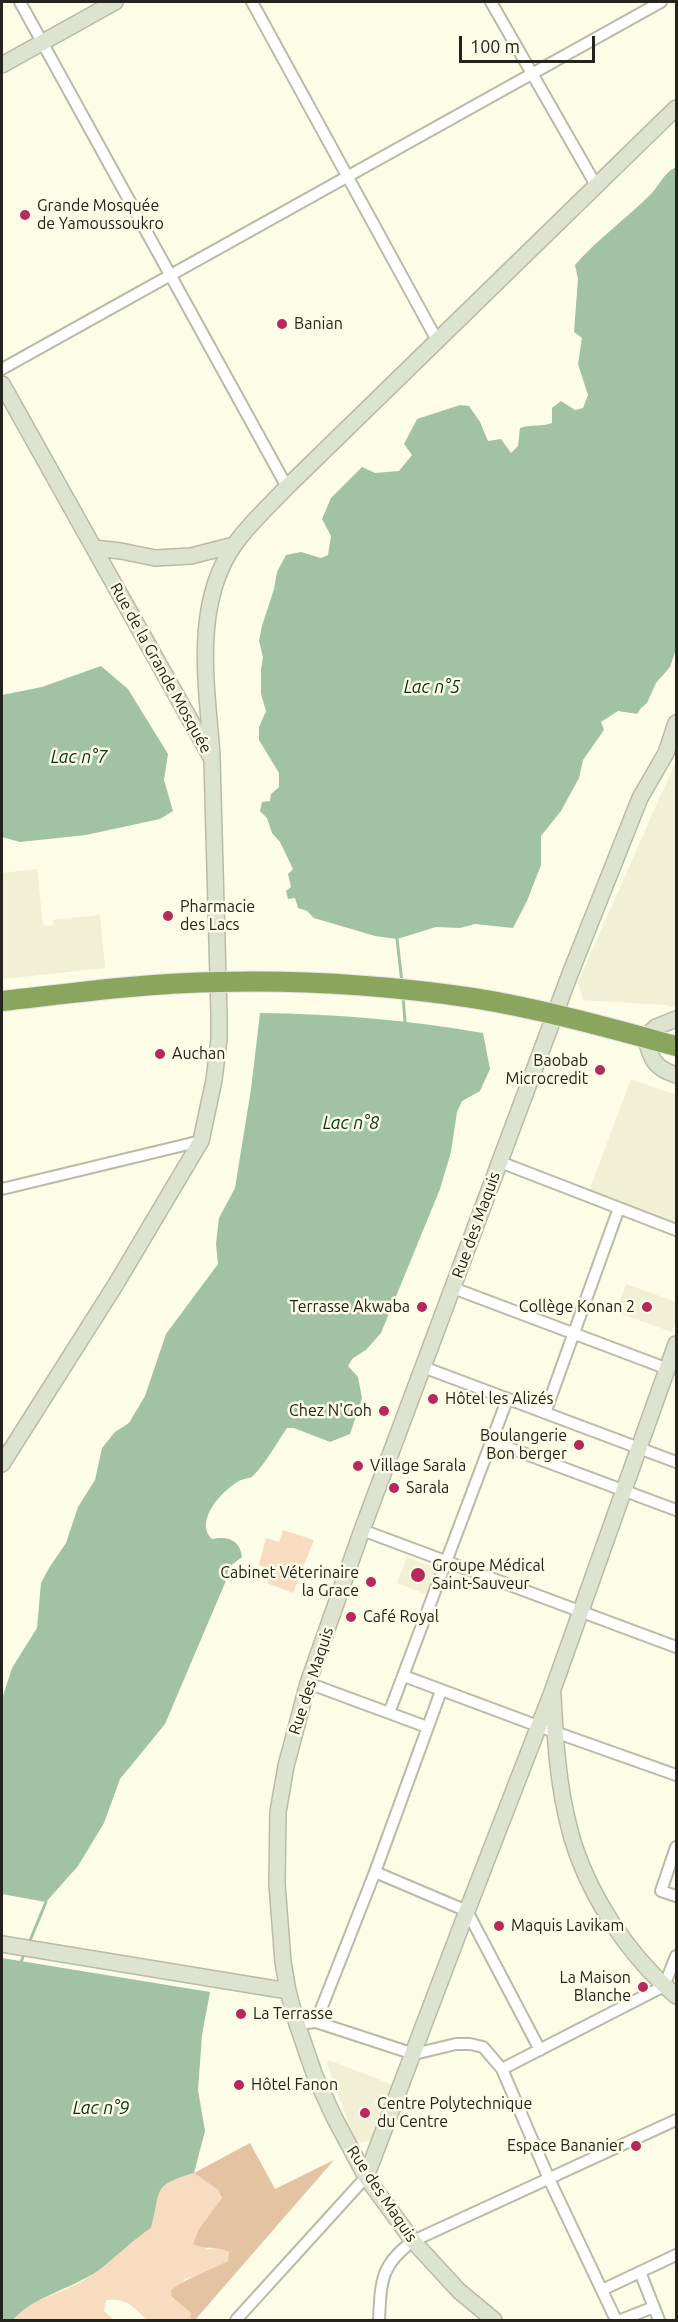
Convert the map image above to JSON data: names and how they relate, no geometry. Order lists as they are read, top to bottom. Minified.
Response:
{"streets":{"street":["Rue de la Grande Mosquée","Rue des Maquis"]},"water":["Lac n°5","Lac n°7","Lac n°8","Lac n°9"],"places":["Grande Mosquée de Yamoussoukro","Banian","Pharmacie des Lacs","Auchan","Baobab Microcredit","Terrasse Akwaba","Collège Konan 2","Hôtel les Alizés","Chez N'Goh","Boulangerie Bon berger","Village Sarala","Sarala","Groupe Médical Saint-Sauveur","Cabinet Véterinaire la Grace","Café Royal","Maquis Lavikam","La Maison Blanche","La Terrasse","Hôtel Fanon","Centre Polytechnique du Centre","Espace Bananier"],"scale_bar":"100 m"}
